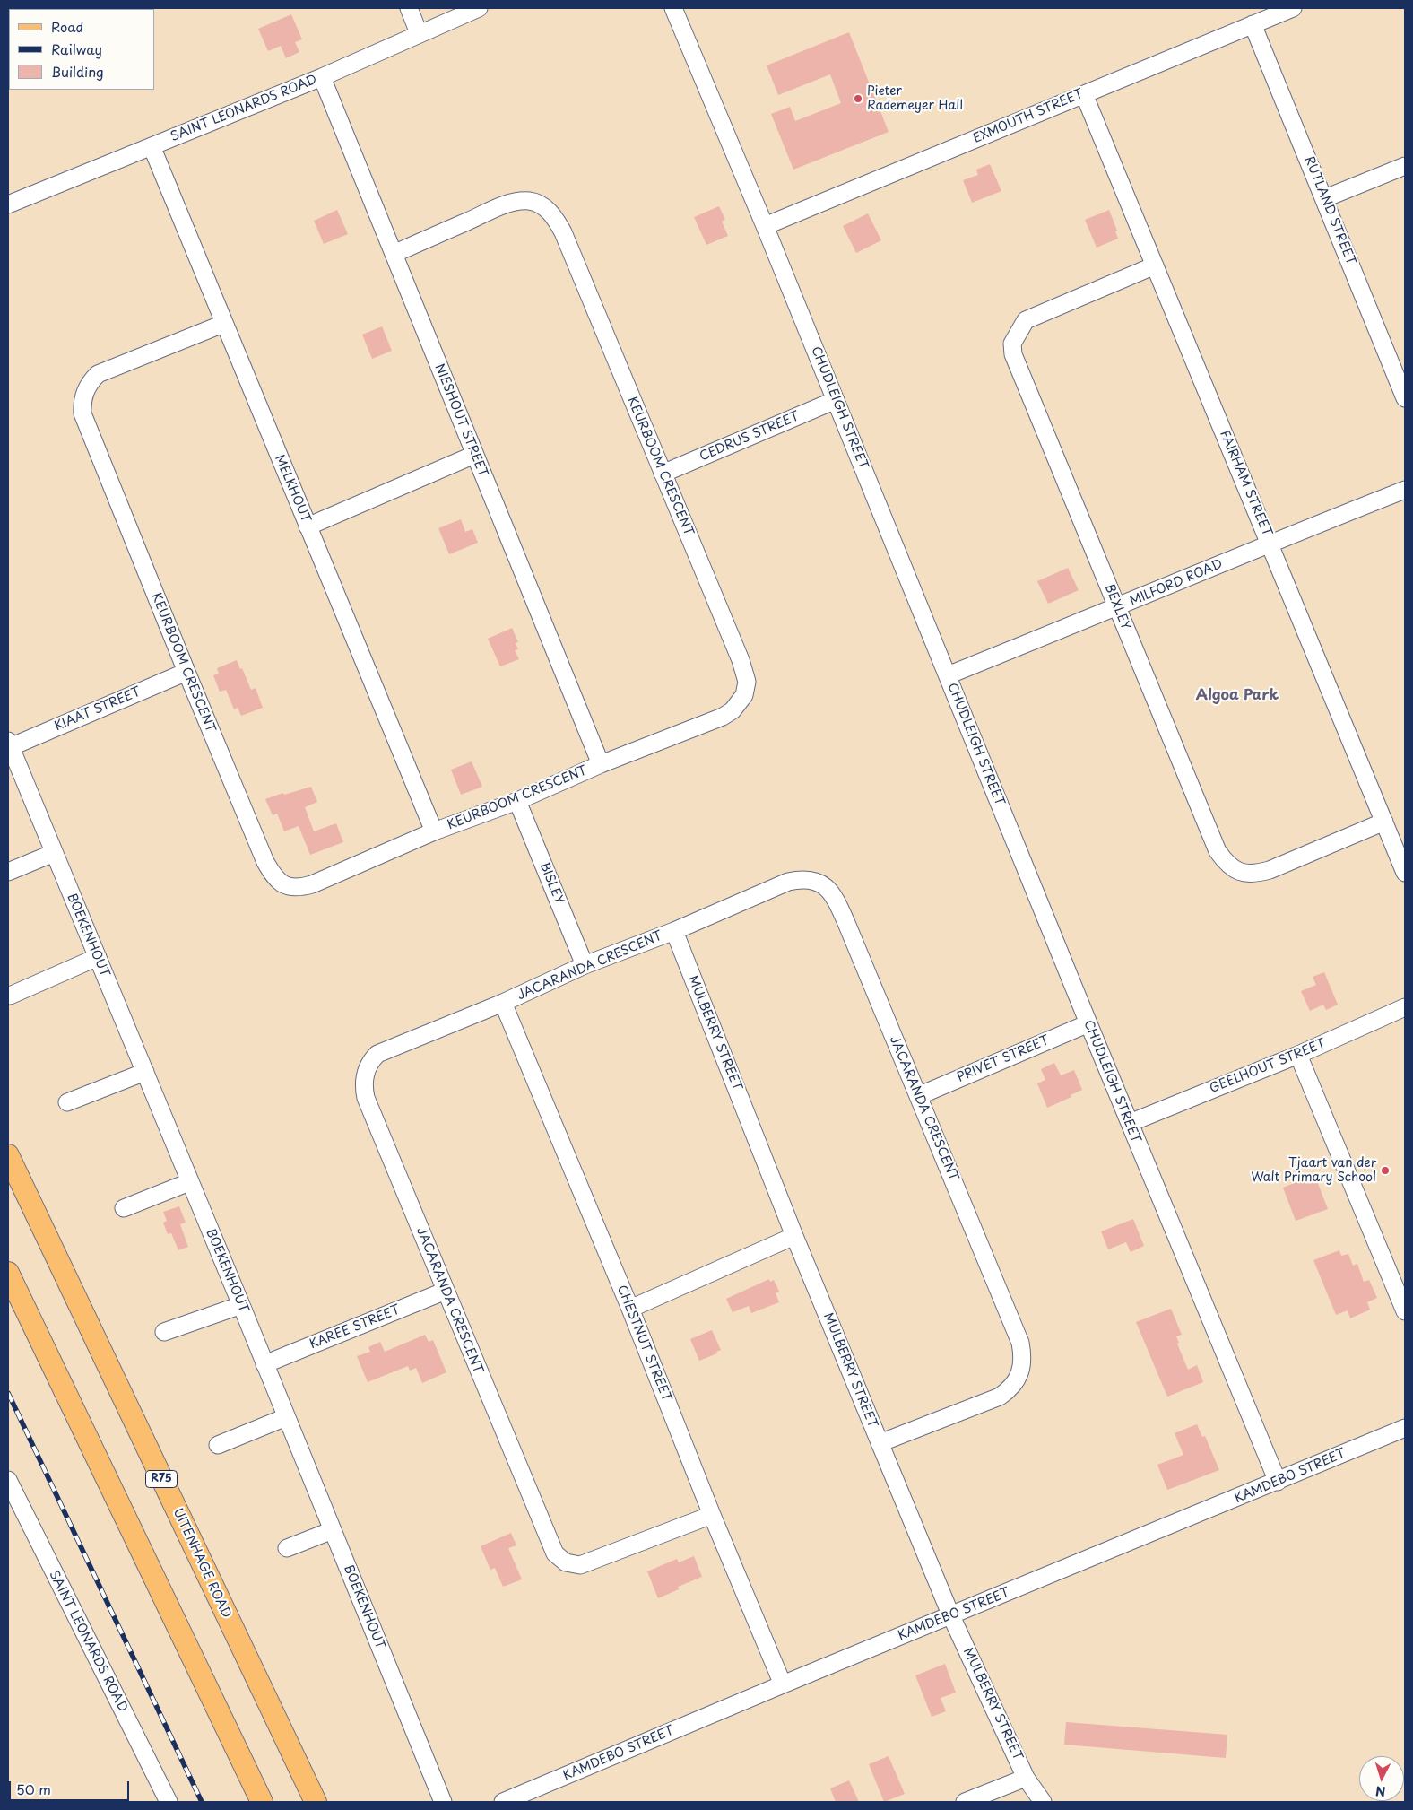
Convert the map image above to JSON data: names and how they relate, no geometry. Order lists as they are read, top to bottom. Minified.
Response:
{"streets":{"main road":["R75","UITENHAGE ROAD"],"street":["SAINT LEONARDS ROAD","EXMOUTH STREET","RUTLAND STREET","CHUDLEIGH STREET","NIESHOUT STREET","CEDRUS STREET","KEURBOOM CRESCENT","FAIRHAM STREET","MELKHOUT","MILFORD ROAD","BEXLEY","KIAAT STREET","BISLEY","BOEKENHOUT","JACARANDA CRESCENT","MULBERRY STREET","PRIVET STREET","GEELHOUT STREET","KAREE STREET","CHESTNUT STREET","KAMDEBO STREET"]},"crossings":[["SAINT LEONARDS ROAD","NIESHOUT STREET"],["SAINT LEONARDS ROAD","MELKHOUT"],["EXMOUTH STREET","RUTLAND STREET"],["EXMOUTH STREET","CHUDLEIGH STREET"],["EXMOUTH STREET","FAIRHAM STREET"],["CHUDLEIGH STREET","CEDRUS STREET"],["CHUDLEIGH STREET","MILFORD ROAD"],["CHUDLEIGH STREET","PRIVET STREET"],["CHUDLEIGH STREET","GEELHOUT STREET"],["CHUDLEIGH STREET","KAMDEBO STREET"],["NIESHOUT STREET","KEURBOOM CRESCENT"],["CEDRUS STREET","KEURBOOM CRESCENT"],["KEURBOOM CRESCENT","MELKHOUT"],["KEURBOOM CRESCENT","KIAAT STREET"],["KEURBOOM CRESCENT","BISLEY"],["FAIRHAM STREET","MILFORD ROAD"],["FAIRHAM STREET","BEXLEY"],["MILFORD ROAD","BEXLEY"],["KIAAT STREET","BOEKENHOUT"],["BISLEY","JACARANDA CRESCENT"],["BOEKENHOUT","KAREE STREET"],["JACARANDA CRESCENT","MULBERRY STREET"],["JACARANDA CRESCENT","PRIVET STREET"],["JACARANDA CRESCENT","KAREE STREET"],["JACARANDA CRESCENT","CHESTNUT STREET"],["MULBERRY STREET","KAMDEBO STREET"],["CHESTNUT STREET","KAMDEBO STREET"]],"districts":["Algoa Park"],"places":["Pieter Rademeyer Hall","Tjaart van der Walt Primary School"],"legend":["Road","Railway","Building"],"scale_bar":"50 m","north":"bottom"}
